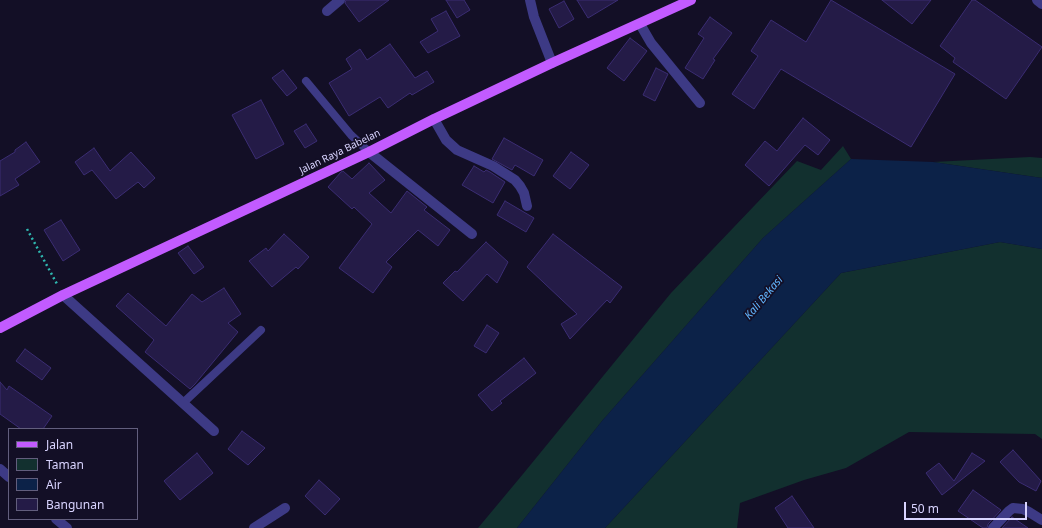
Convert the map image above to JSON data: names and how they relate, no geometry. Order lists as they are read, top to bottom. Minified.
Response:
{"streets":{"main road":["Jalan Raya Babelan"]},"water":["Kali Bekasi"],"legend":["Jalan","Taman","Air","Bangunan"],"scale_bar":"50 m"}
